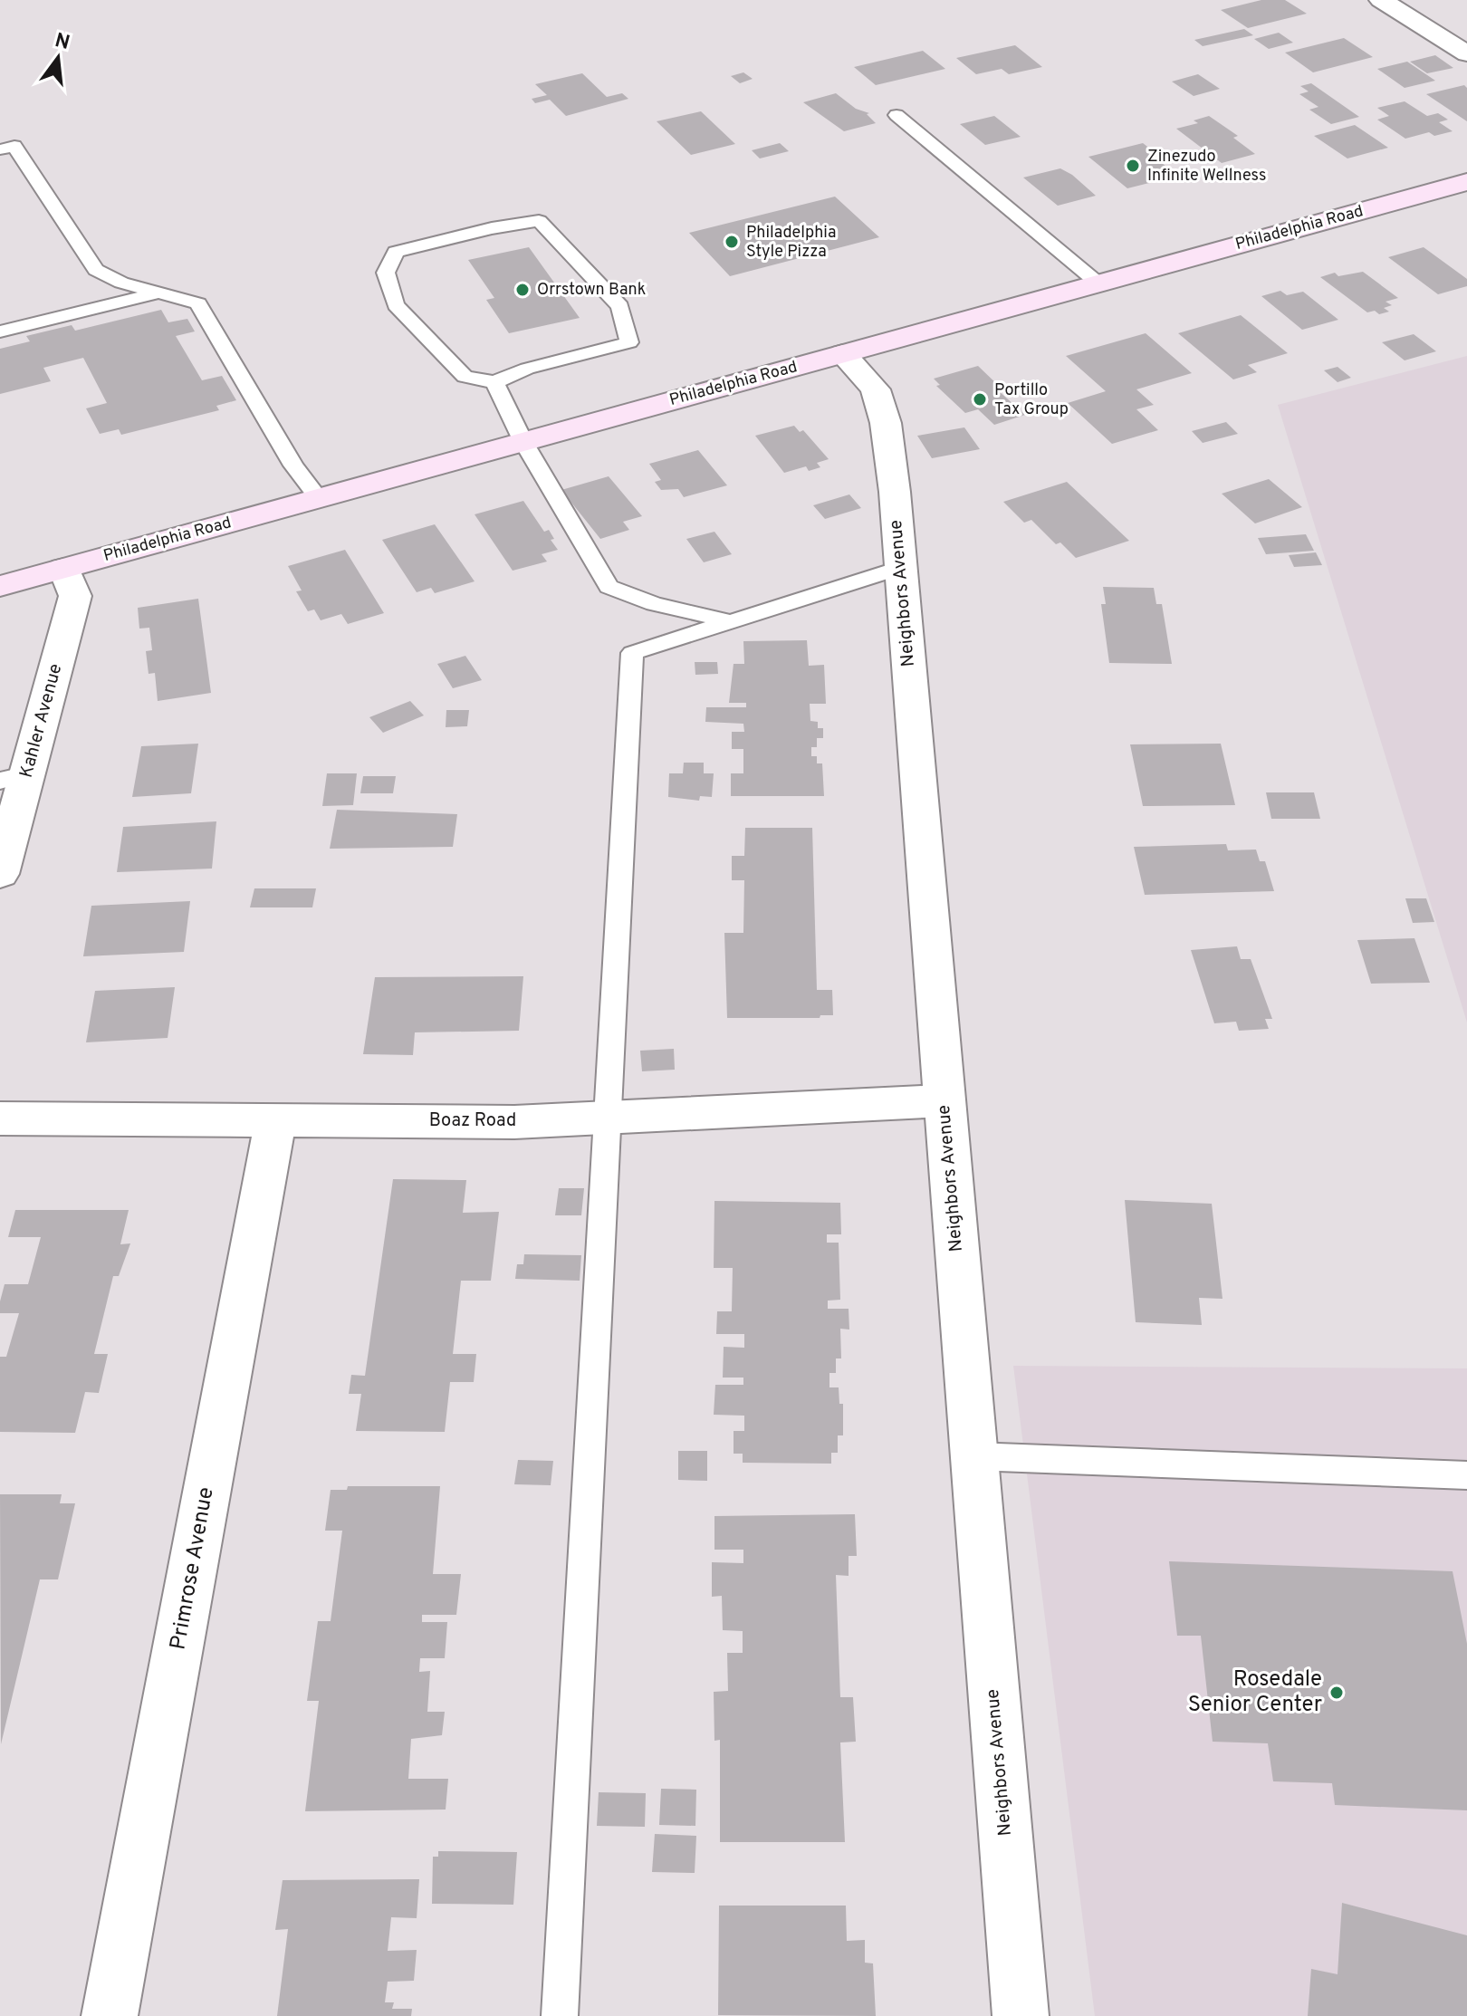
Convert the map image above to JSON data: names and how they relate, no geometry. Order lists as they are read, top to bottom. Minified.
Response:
{"streets":{"main road":["Philadelphia Road"],"street":["Neighbors Avenue","Kahler Avenue","Boaz Road","Primrose Avenue"]},"crossings":[["Philadelphia Road","Neighbors Avenue"],["Philadelphia Road","Kahler Avenue"],["Neighbors Avenue","Boaz Road"],["Boaz Road","Primrose Avenue"]],"places":["Zinezudo Infinite Wellness","Philadelphia Style Pizza","Orrstown Bank","Portillo Tax Group","Rosedale Senior Center"],"north":"top"}
